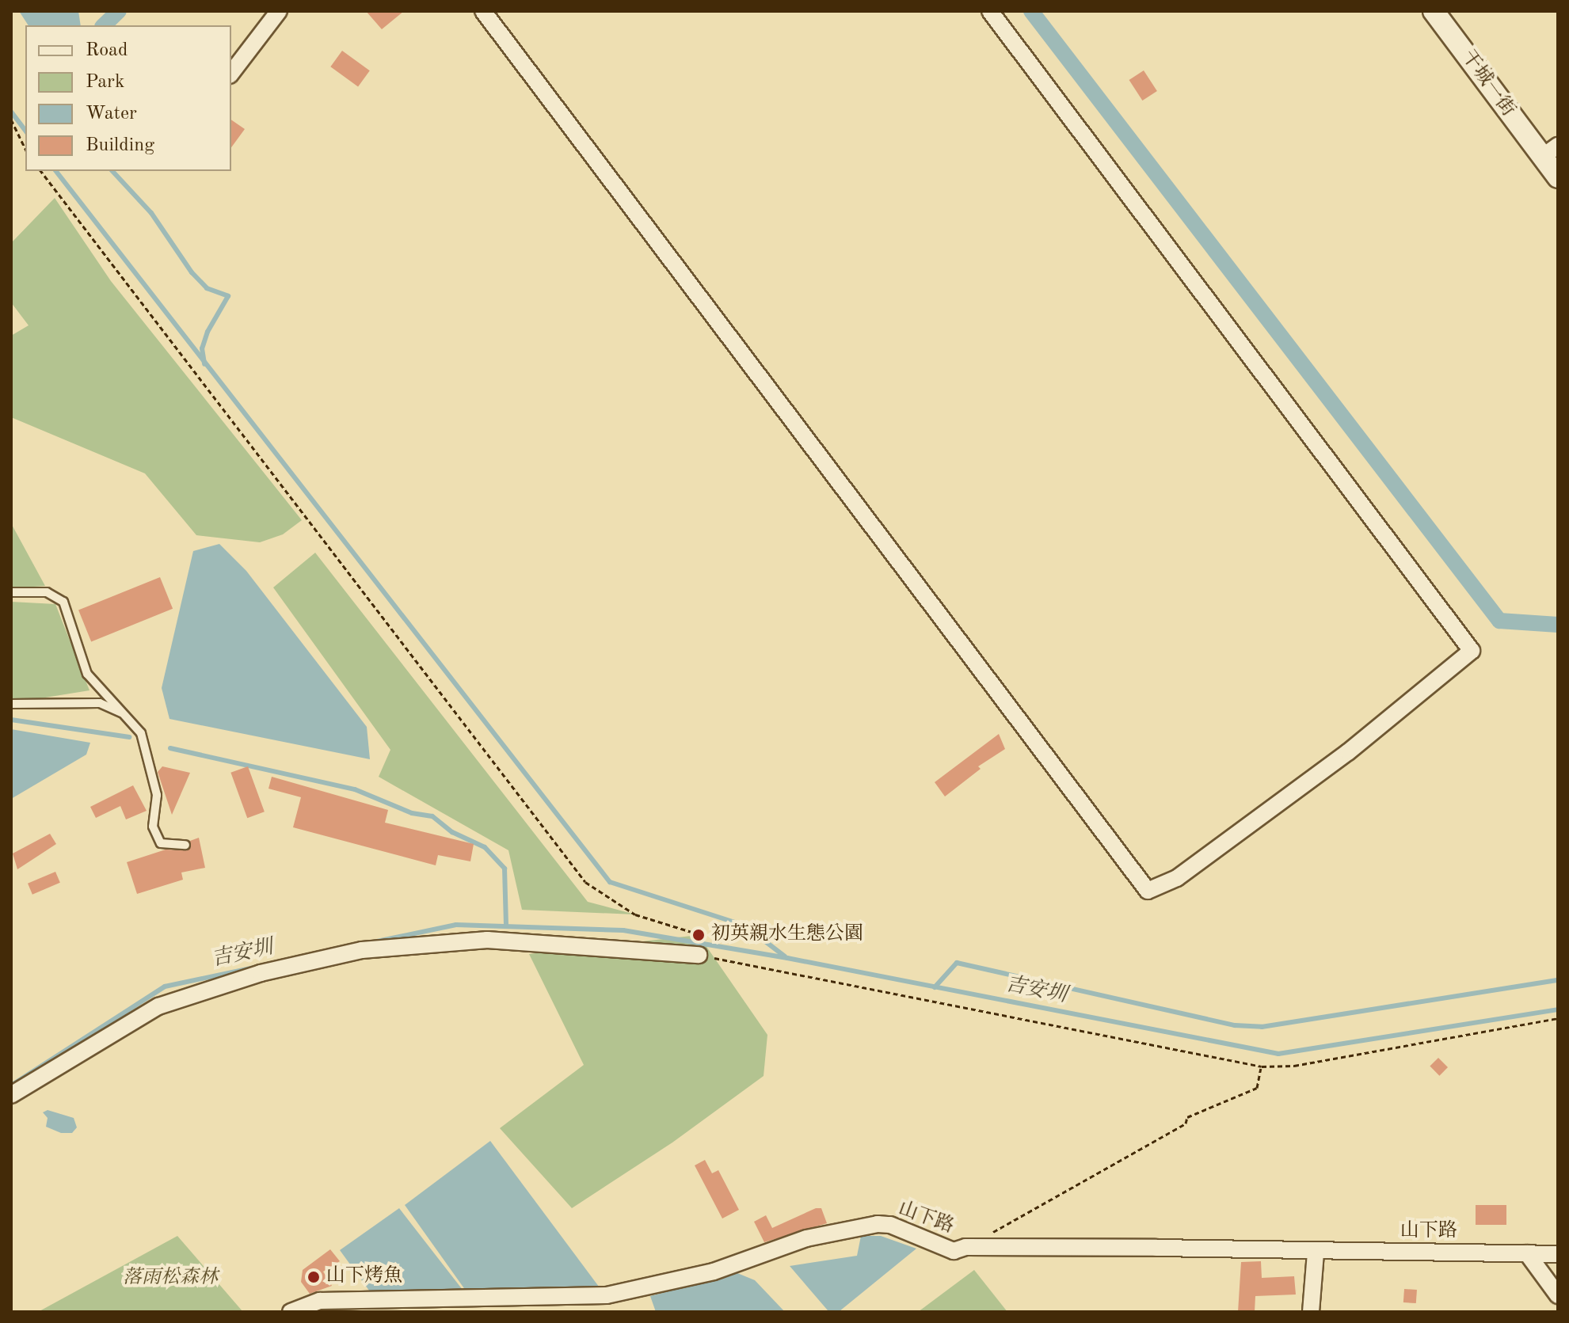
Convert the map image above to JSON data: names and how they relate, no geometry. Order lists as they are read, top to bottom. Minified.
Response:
{"streets":{"street":["干城一街","山下路"]},"water":["吉安圳"],"parks":["落雨松森林"],"places":["初英親水生態公園","山下烤魚"],"legend":["Road","Park","Water","Building"]}
